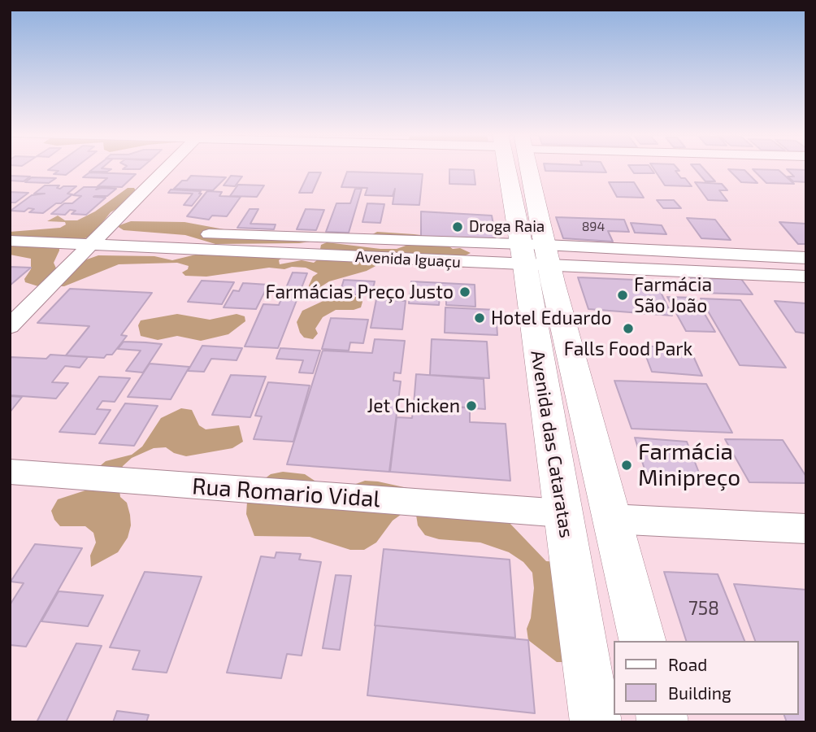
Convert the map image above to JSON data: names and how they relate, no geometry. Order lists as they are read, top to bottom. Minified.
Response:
{"streets":{"main road":["Avenida das Cataratas"],"street":["Avenida Iguaçu","Rua Romario Vidal"]},"crossings":[["Avenida Iguaçu","Avenida das Cataratas"],["Avenida das Cataratas","Rua Romario Vidal"]],"places":["Droga Raia","Farmácias Preço Justo","Farmácia São João","Hotel Eduardo","Falls Food Park","Jet Chicken","Farmácia Minipreço"],"house_numbers":["894","758"],"legend":["Road","Building"]}
